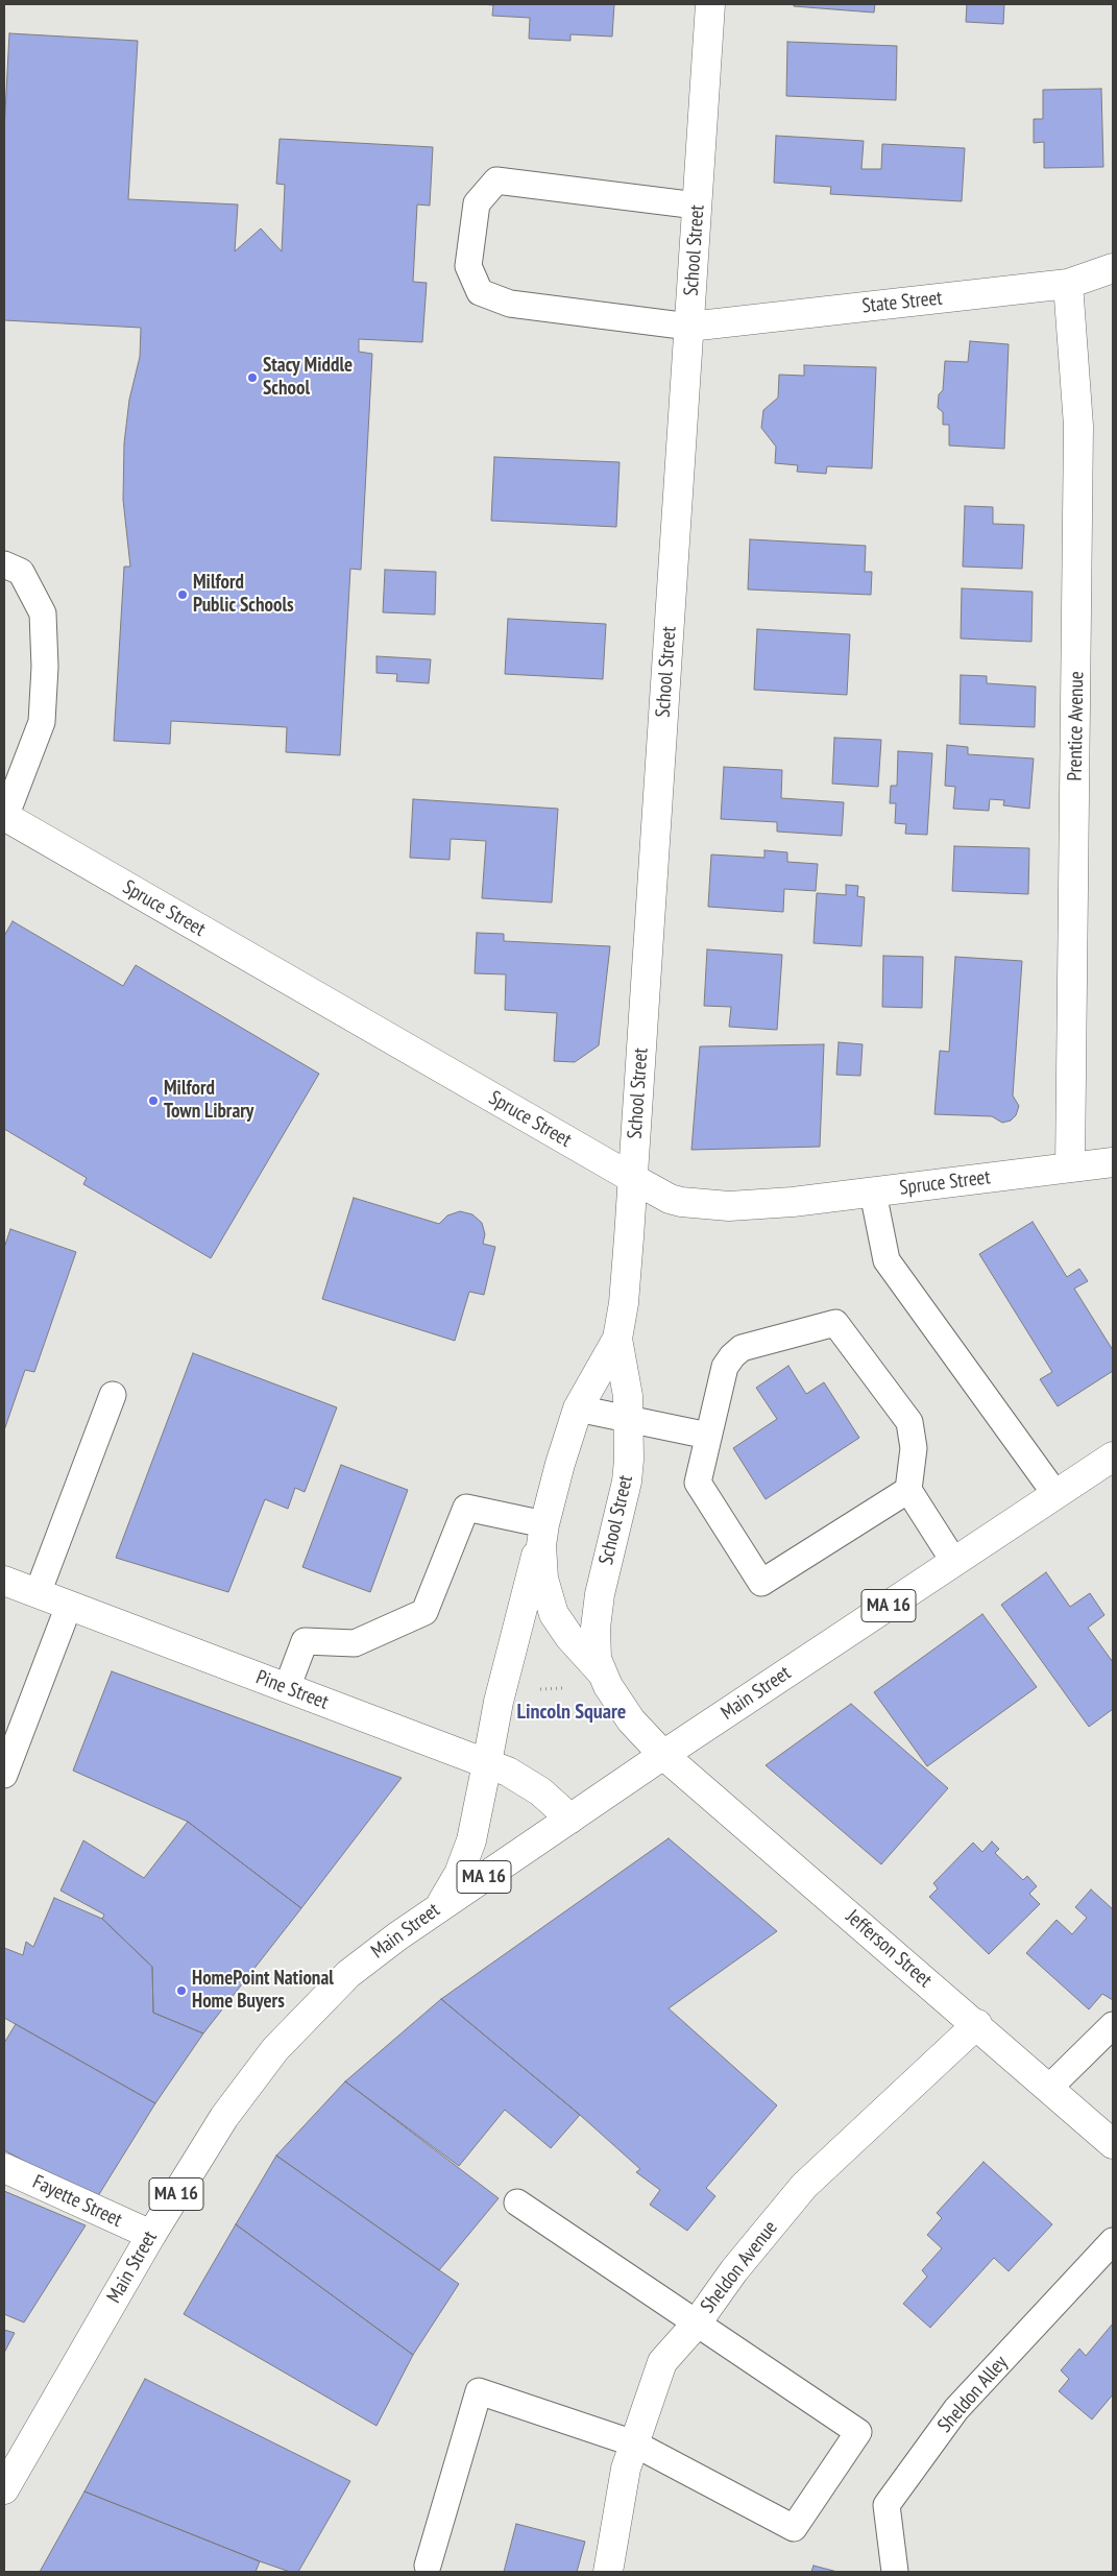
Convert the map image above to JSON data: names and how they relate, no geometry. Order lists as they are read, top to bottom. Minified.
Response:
{"streets":{"street":["School Street","State Street","Prentice Avenue","Spruce Street","MA 16","Pine Street","Main Street","Jefferson Street","Fayette Street","Sheldon Avenue"],"lane":["Sheldon Alley"]},"crossings":[["School Street","State Street"],["School Street","Spruce Street"],["School Street","Main Street"],["School Street","Jefferson Street"],["State Street","Prentice Avenue"],["Prentice Avenue","Spruce Street"],["Pine Street","Main Street"],["Main Street","Jefferson Street"],["Main Street","Fayette Street"],["Jefferson Street","Sheldon Avenue"]],"districts":["Lincoln Square"],"places":["Stacy Middle School","Milford Public Schools","Milford Town Library","HomePoint National Home Buyers"]}
